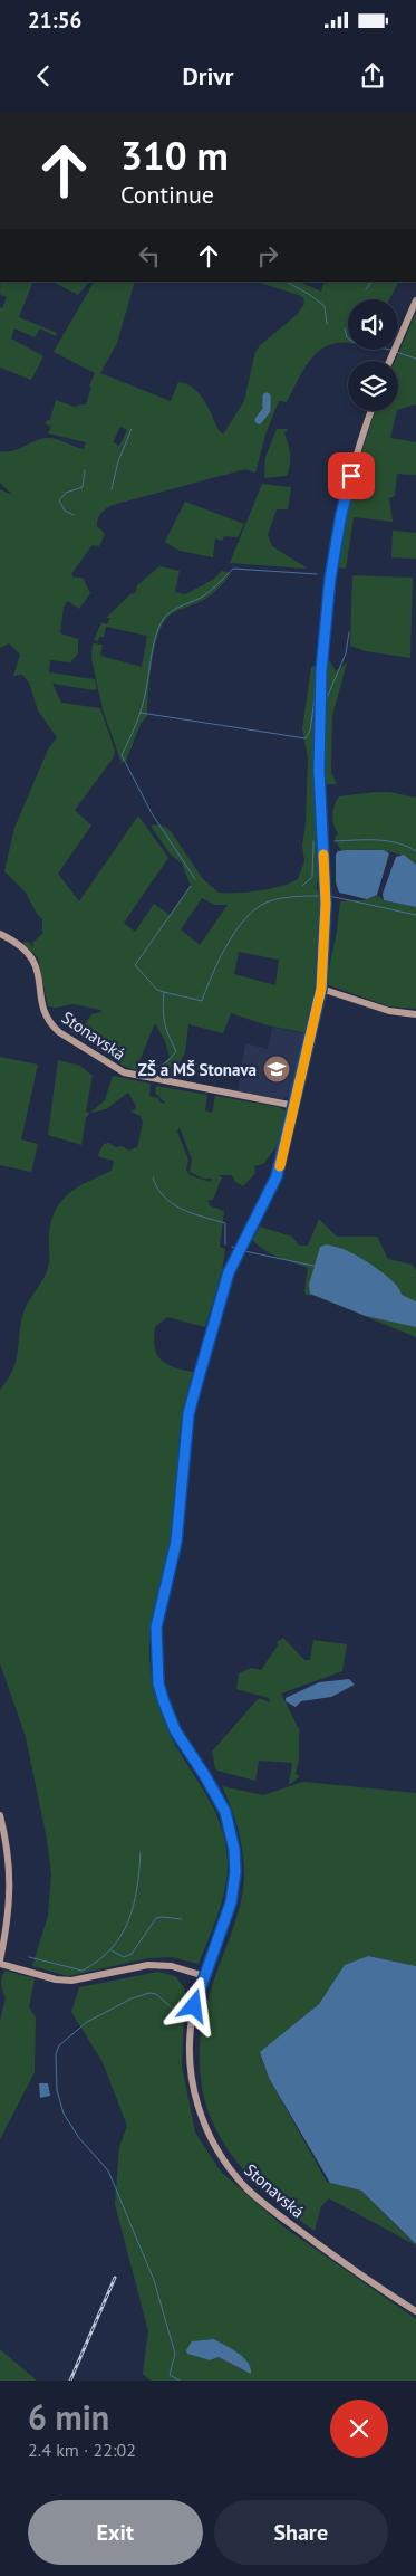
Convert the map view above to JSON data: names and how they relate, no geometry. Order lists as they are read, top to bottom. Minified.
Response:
{"streets":{"street":["Stonavská"]},"places":{"school or university":["ZŠ a MŠ Stonava"]},"page":{"status":"21:56","header":"Drivr","turn":["310 m","Continue"],"heading":["6 min","2.4 km · 22:02"],"buttons":["Exit","Share"]}}
